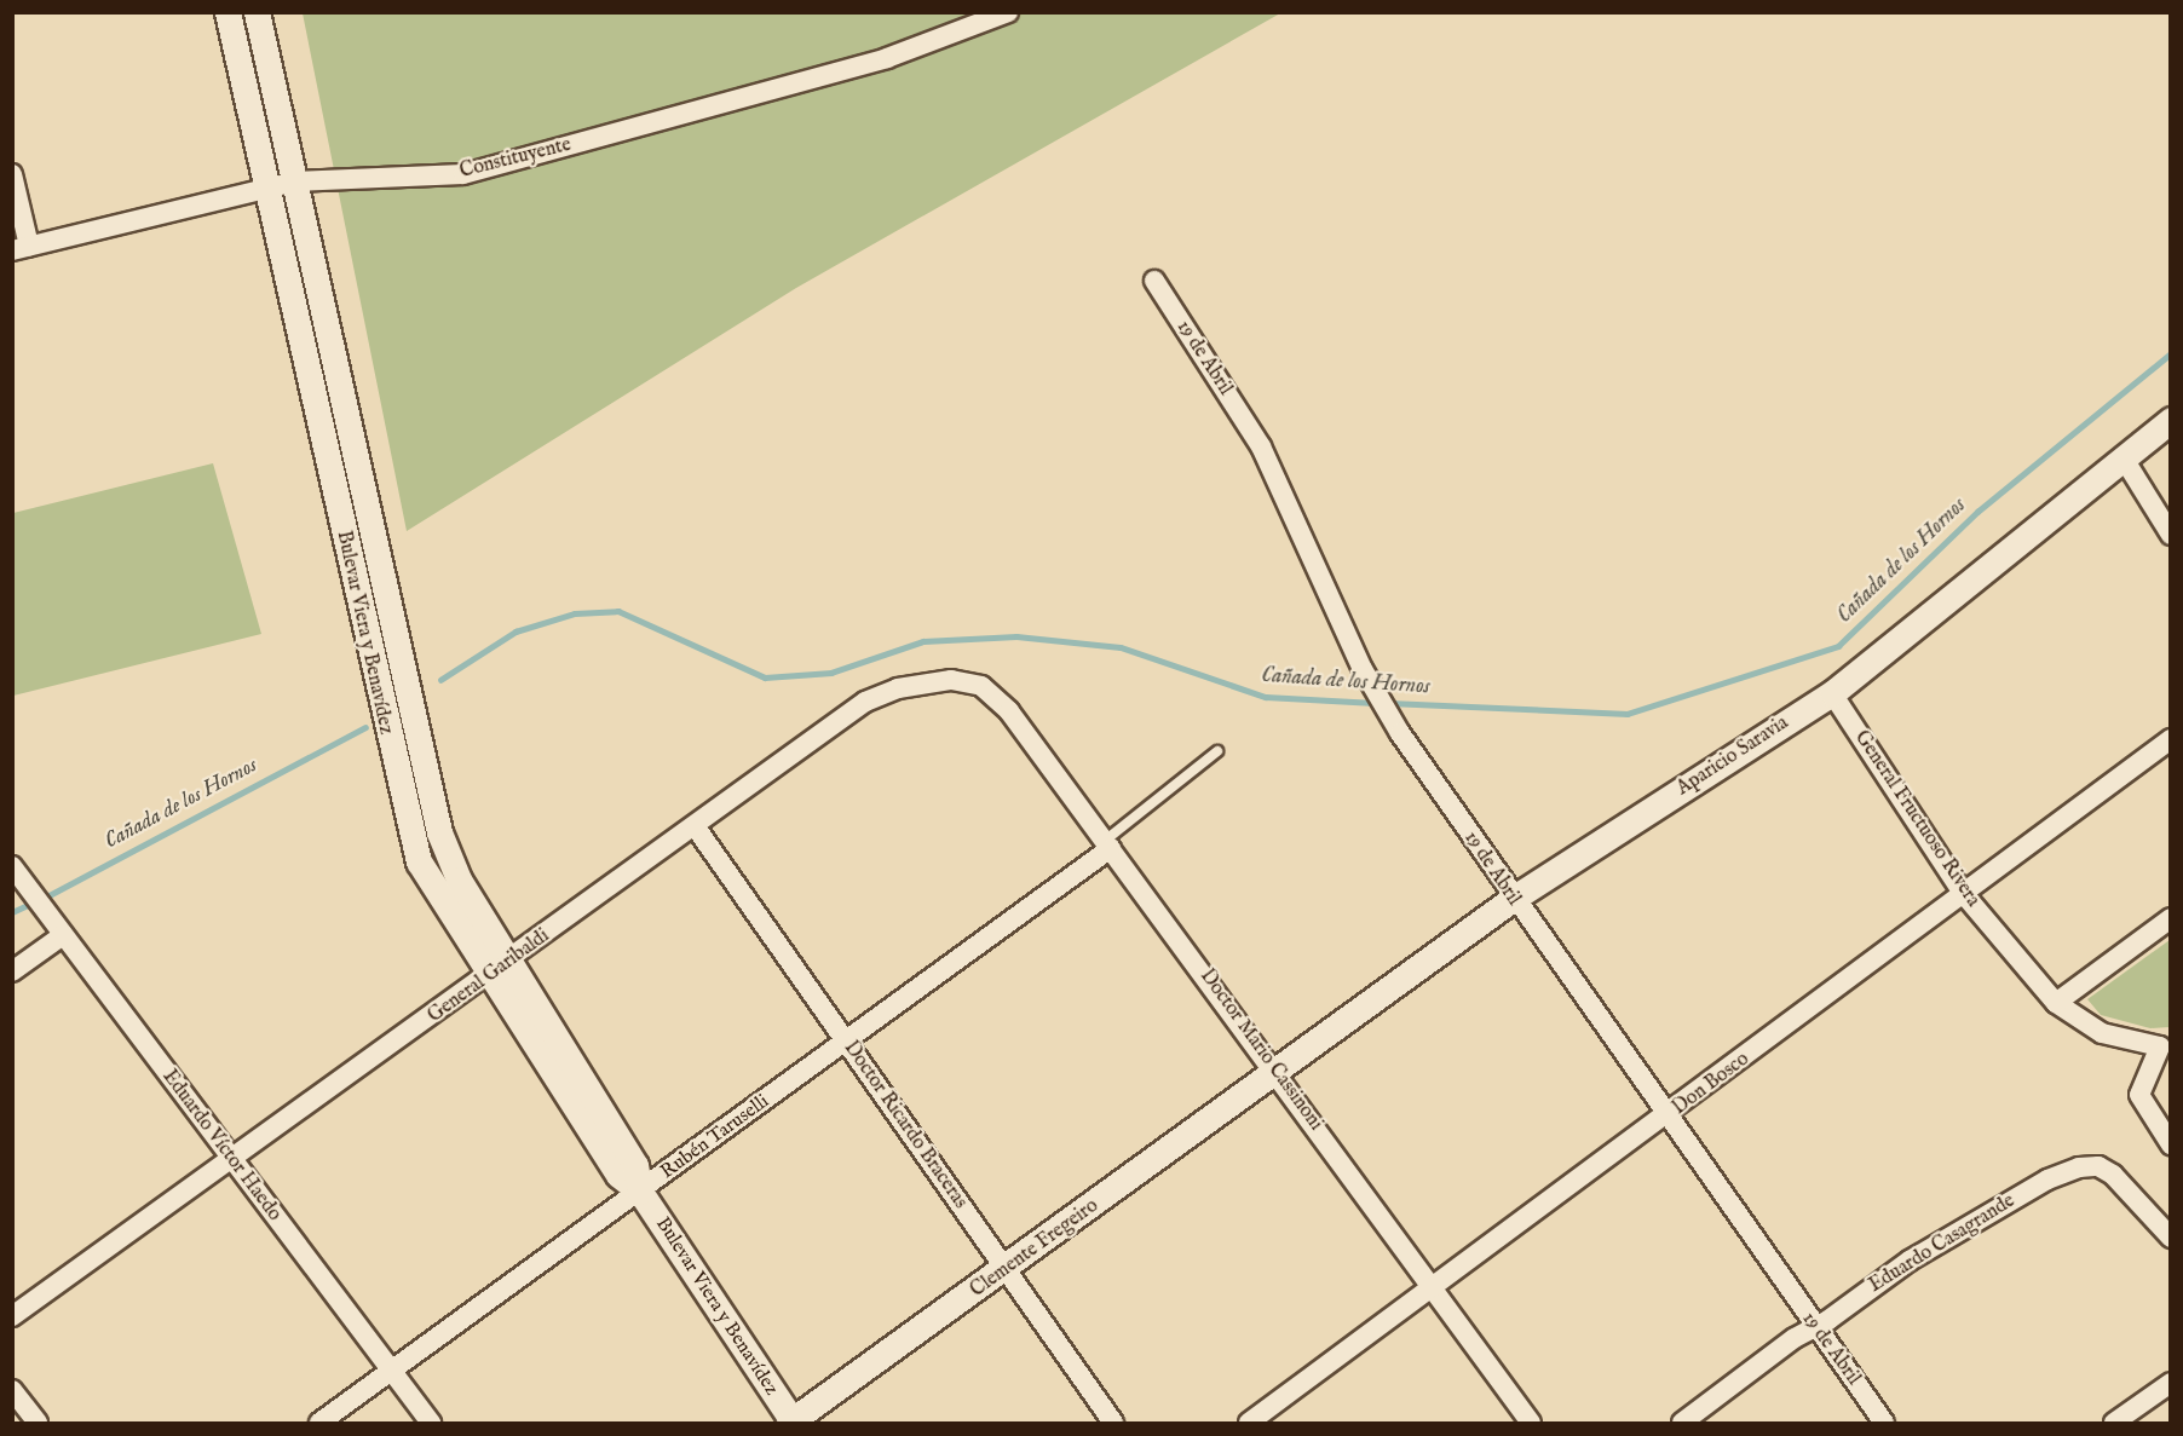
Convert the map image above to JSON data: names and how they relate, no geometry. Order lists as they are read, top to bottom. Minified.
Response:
{"streets":{"street":["Constituyente","19 de Abril","Bulevar Viera y Benavídez","Aparicio Saravia","General Fructuoso Rivera","General Garibaldi","Doctor Mario Cassinoni","Don Bosco","Doctor Ricardo Braceras","Rubén Taruselli","Eduardo Víctor Haedo","Eduardo Casagrande","Clemente Fregeiro"]},"crossings":[["Constituyente","Bulevar Viera y Benavídez"],["19 de Abril","Aparicio Saravia"],["19 de Abril","Don Bosco"],["19 de Abril","Eduardo Casagrande"],["Bulevar Viera y Benavídez","General Garibaldi"],["Bulevar Viera y Benavídez","Rubén Taruselli"],["Bulevar Viera y Benavídez","Clemente Fregeiro"],["Aparicio Saravia","General Fructuoso Rivera"],["Aparicio Saravia","Doctor Mario Cassinoni"],["Aparicio Saravia","Clemente Fregeiro"],["General Fructuoso Rivera","Don Bosco"],["General Garibaldi","Doctor Mario Cassinoni"],["General Garibaldi","Doctor Ricardo Braceras"],["General Garibaldi","Eduardo Víctor Haedo"],["Doctor Mario Cassinoni","Don Bosco"],["Doctor Mario Cassinoni","Rubén Taruselli"],["Doctor Mario Cassinoni","Clemente Fregeiro"],["Doctor Ricardo Braceras","Rubén Taruselli"],["Doctor Ricardo Braceras","Clemente Fregeiro"],["Rubén Taruselli","Eduardo Víctor Haedo"]],"water":["Cañada de los Hornos"]}
